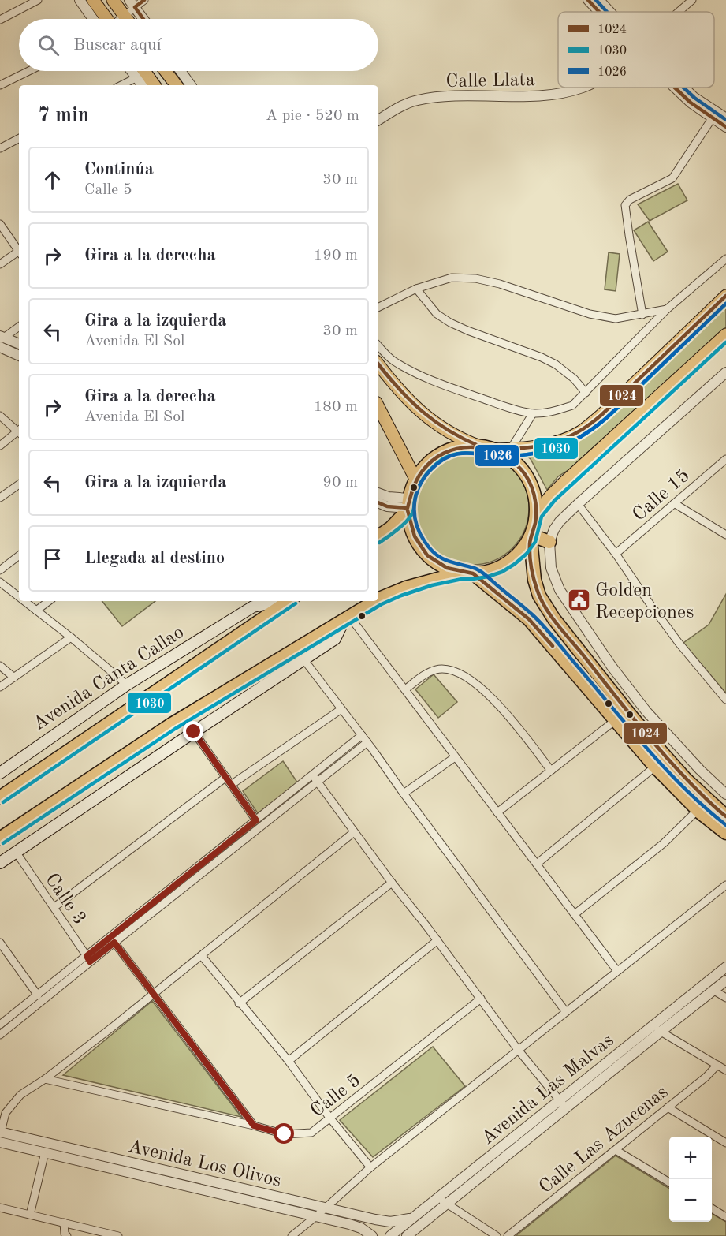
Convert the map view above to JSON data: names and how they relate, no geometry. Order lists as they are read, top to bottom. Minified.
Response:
{"streets":{"highway":["Avenida Canta Callao"],"street":["Calle Llata","Calle 15","Calle 3","Avenida Las Malvas","Calle 5","Calle Las Azucenas","Avenida Los Olivos"]},"places":{"public building":["Golden Recepciones"]},"lines":["transit line 1024","transit line 1026","transit line 1030"],"legend":["1024","1030","1026"],"page":{"search":"Buscar aquí","heading":["7 min","A pie · 520 m"],"list":[["Continúa","Calle 5","30 m"],["Gira a la derecha","190 m"],["Gira a la izquierda","Avenida El Sol","30 m"],["Gira a la derecha","Avenida El Sol","180 m"],["Gira a la izquierda","90 m"],"Llegada al destino"],"map_buttons":["+","−"]}}
